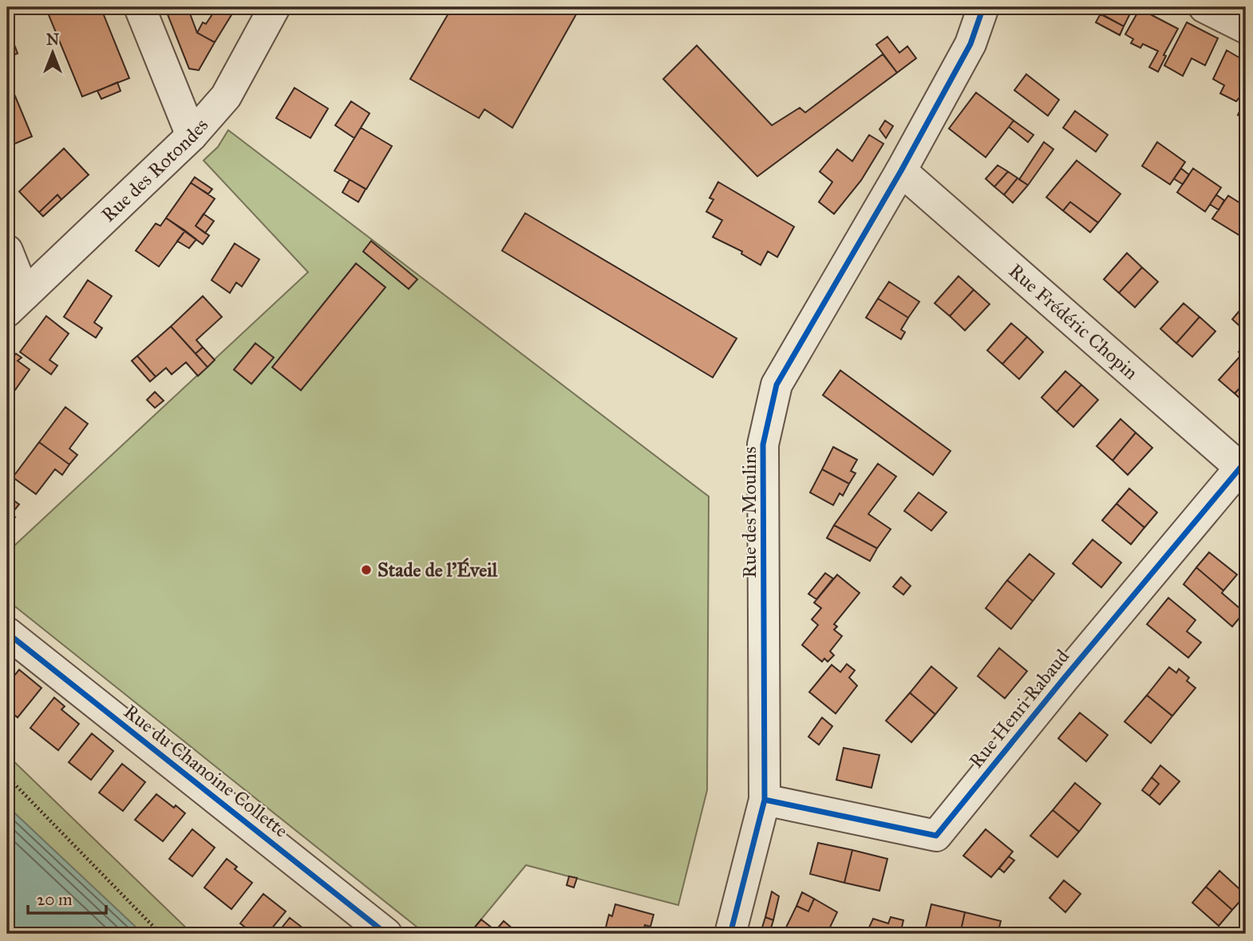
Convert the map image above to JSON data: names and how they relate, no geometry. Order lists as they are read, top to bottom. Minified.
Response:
{"streets":{"street":["Rue des Rotondes","Rue Frédéric Chopin","Rue des Moulins","Rue Henri Rabaud","Rue du Chanoine Collette"]},"crossings":[["Rue Frédéric Chopin","Rue des Moulins"],["Rue Frédéric Chopin","Rue Henri Rabaud"],["Rue des Moulins","Rue Henri Rabaud"]],"places":["Stade de l'Éveil"],"scale_bar":"20 m","north":"top"}
